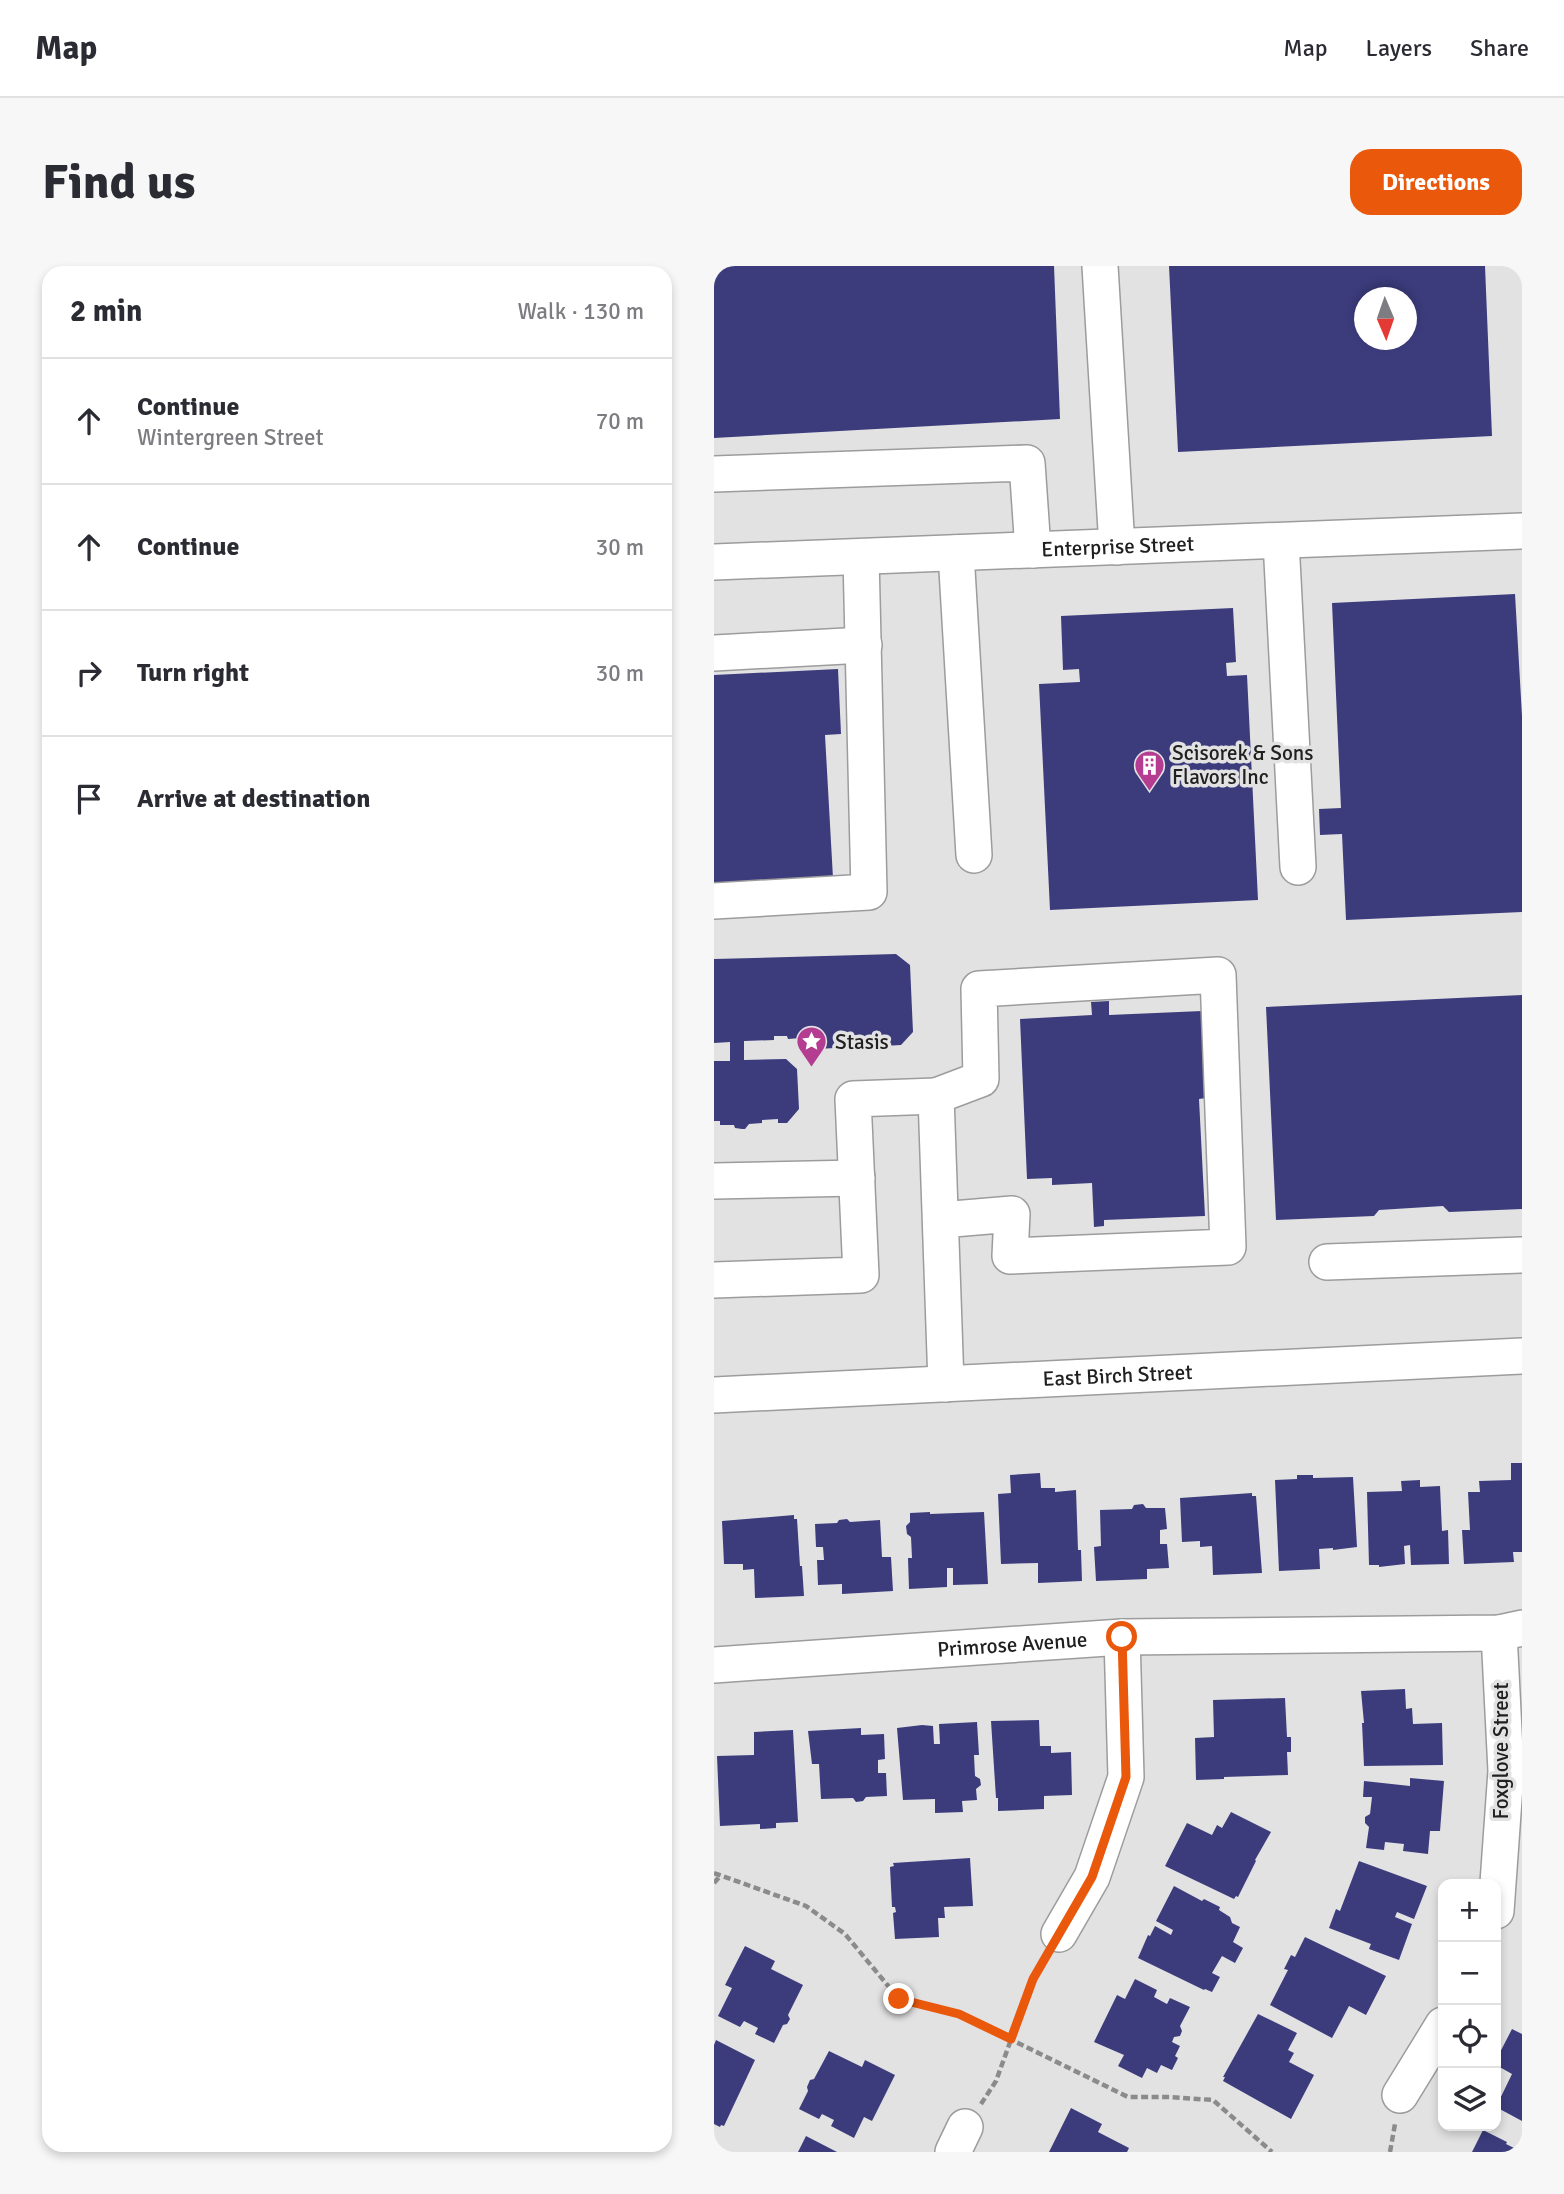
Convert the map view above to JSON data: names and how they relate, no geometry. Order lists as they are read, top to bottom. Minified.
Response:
{"streets":{"street":["Enterprise Street","East Birch Street","Primrose Avenue","Foxglove Street"]},"crossings":[["Primrose Avenue","Foxglove Street"]],"places":{"building":["Scisorek & Sons Flavors Inc"],"place":["Stasis"]},"north":"bottom","page":{"header":"Map","nav":["Map","Layers","Share"],"buttons":"Directions","title":"Find us","heading":["2 min","Walk · 130 m"],"list":[["Continue","Wintergreen Street","70 m"],["Continue","30 m"],["Turn right","30 m"],"Arrive at destination"],"map_buttons":["+","−"]}}
